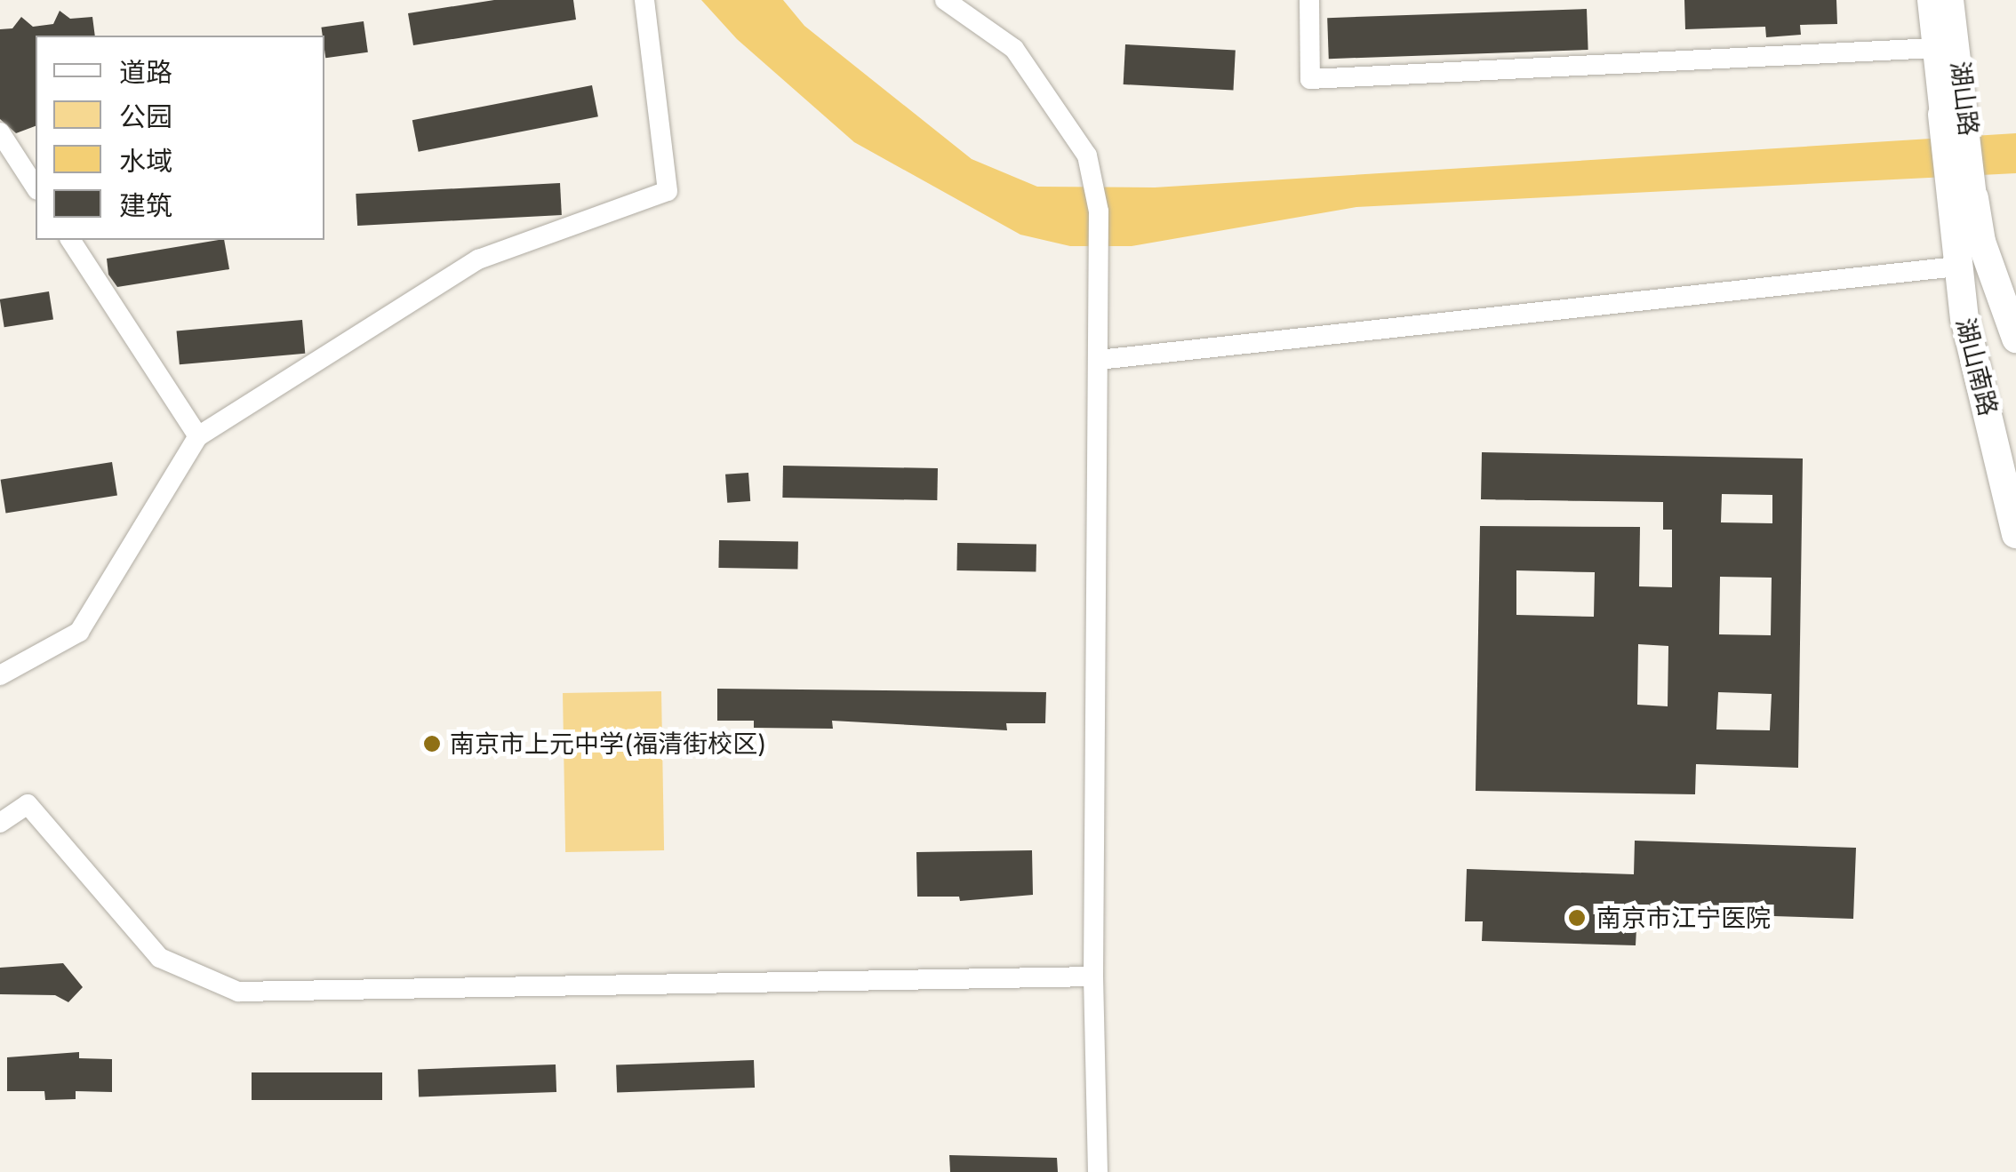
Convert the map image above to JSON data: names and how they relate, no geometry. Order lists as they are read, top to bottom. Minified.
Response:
{"streets":{"main road":["湖山路","湖山南路"]},"crossings":[["湖山路","湖山南路"]],"places":["南京市上元中学(福清街校区)","南京市江宁医院"],"legend":["道路","公园","水域","建筑"]}
